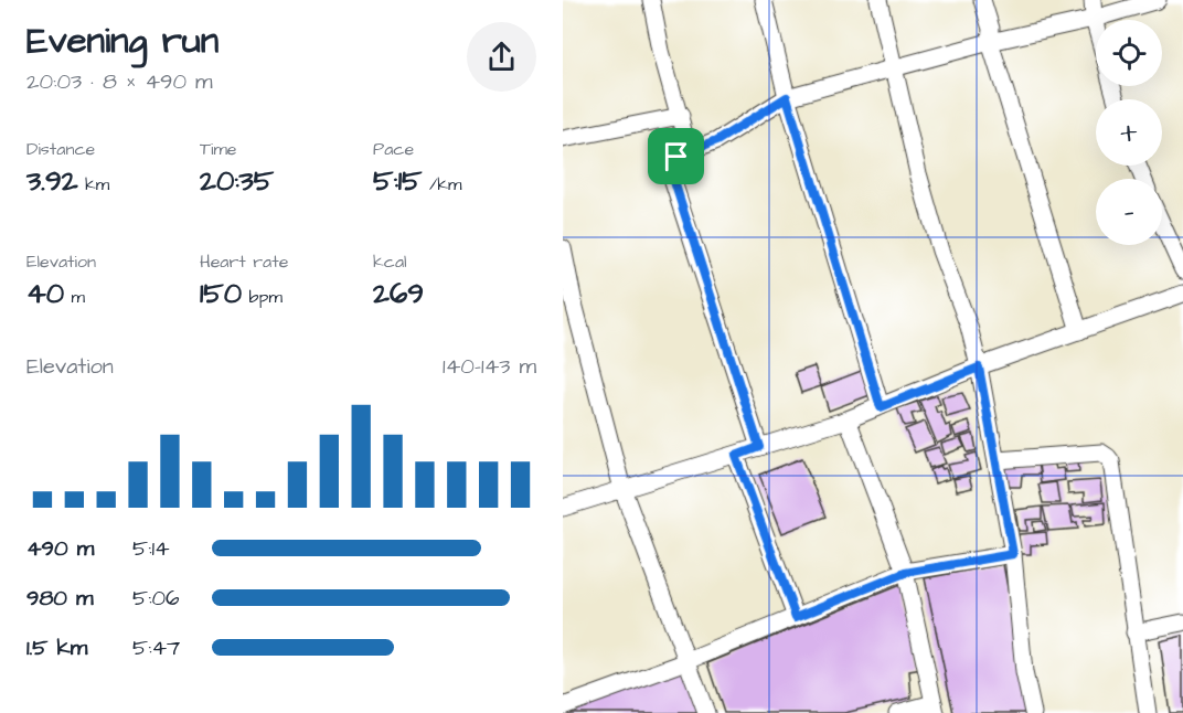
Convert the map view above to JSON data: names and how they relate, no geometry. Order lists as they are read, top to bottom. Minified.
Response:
{"page":{"heading":["Evening run","20:03 · 8 × 490 m"],"map_buttons":["+","−"],"stats":[["Distance","3.92 km"],["Time","20:35"],["Pace","5:15 /km"],["Elevation","40 m"],["Heart rate","150 bpm"],["kcal","269"]],"chart":["Elevation","140–143 m"],"list":[{"name":"490 m","note":"5:14"},{"name":"980 m","note":"5:06"},{"name":"1.5 km","note":"5:47"}]}}
